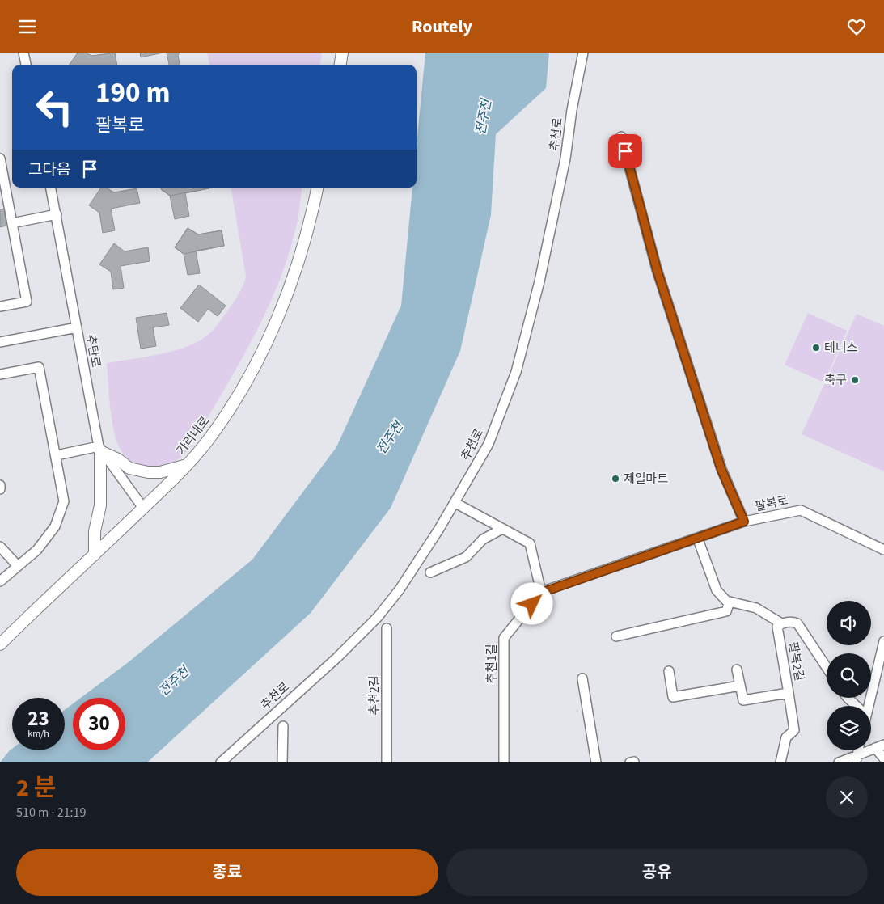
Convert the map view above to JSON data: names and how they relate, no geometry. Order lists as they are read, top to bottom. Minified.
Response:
{"streets":{"street":["추천로","추탄로","가리내로","팔복로","팔복2길","추천1길","추천2길"]},"crossings":[["추탄로","가리내로"]],"water":["전주천"],"places":["테니스","축구","제일마트"],"page":{"header":"Routely","turn":["190 m","팔복로"],"then":"그다음","speed":"23 km/h","limit":"30","heading":["2 분","510 m · 21:19"],"buttons":["종료","공유"]}}
